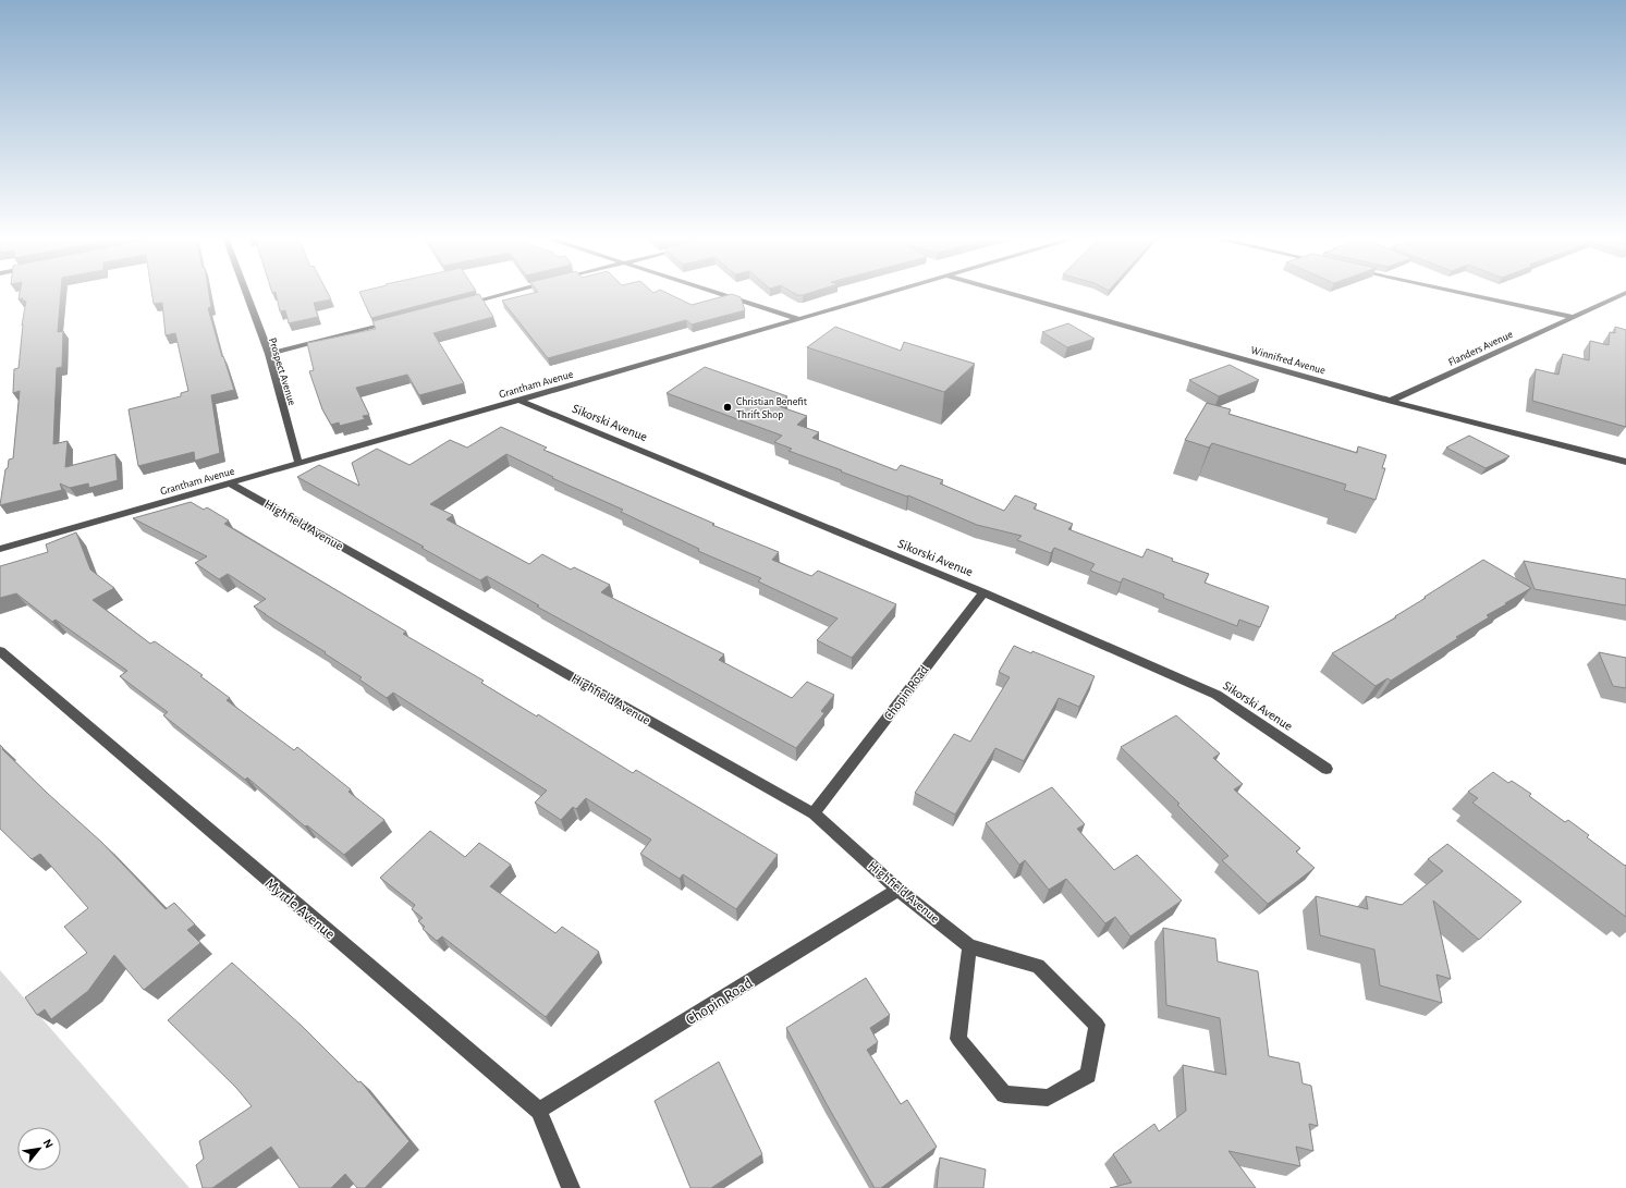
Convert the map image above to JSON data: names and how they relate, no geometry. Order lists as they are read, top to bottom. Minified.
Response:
{"streets":{"street":["Flanders Avenue","Winnifred Avenue","Prospect Avenue","Grantham Avenue","Sikorski Avenue","Highfield Avenue","Chopin Road","Myrtle Avenue"]},"crossings":[["Flanders Avenue","Winnifred Avenue"],["Prospect Avenue","Grantham Avenue"],["Grantham Avenue","Sikorski Avenue"],["Grantham Avenue","Highfield Avenue"],["Sikorski Avenue","Chopin Road"],["Highfield Avenue","Chopin Road"],["Chopin Road","Myrtle Avenue"]],"places":["Christian Benefit Thrift Shop"],"north":"top right"}
